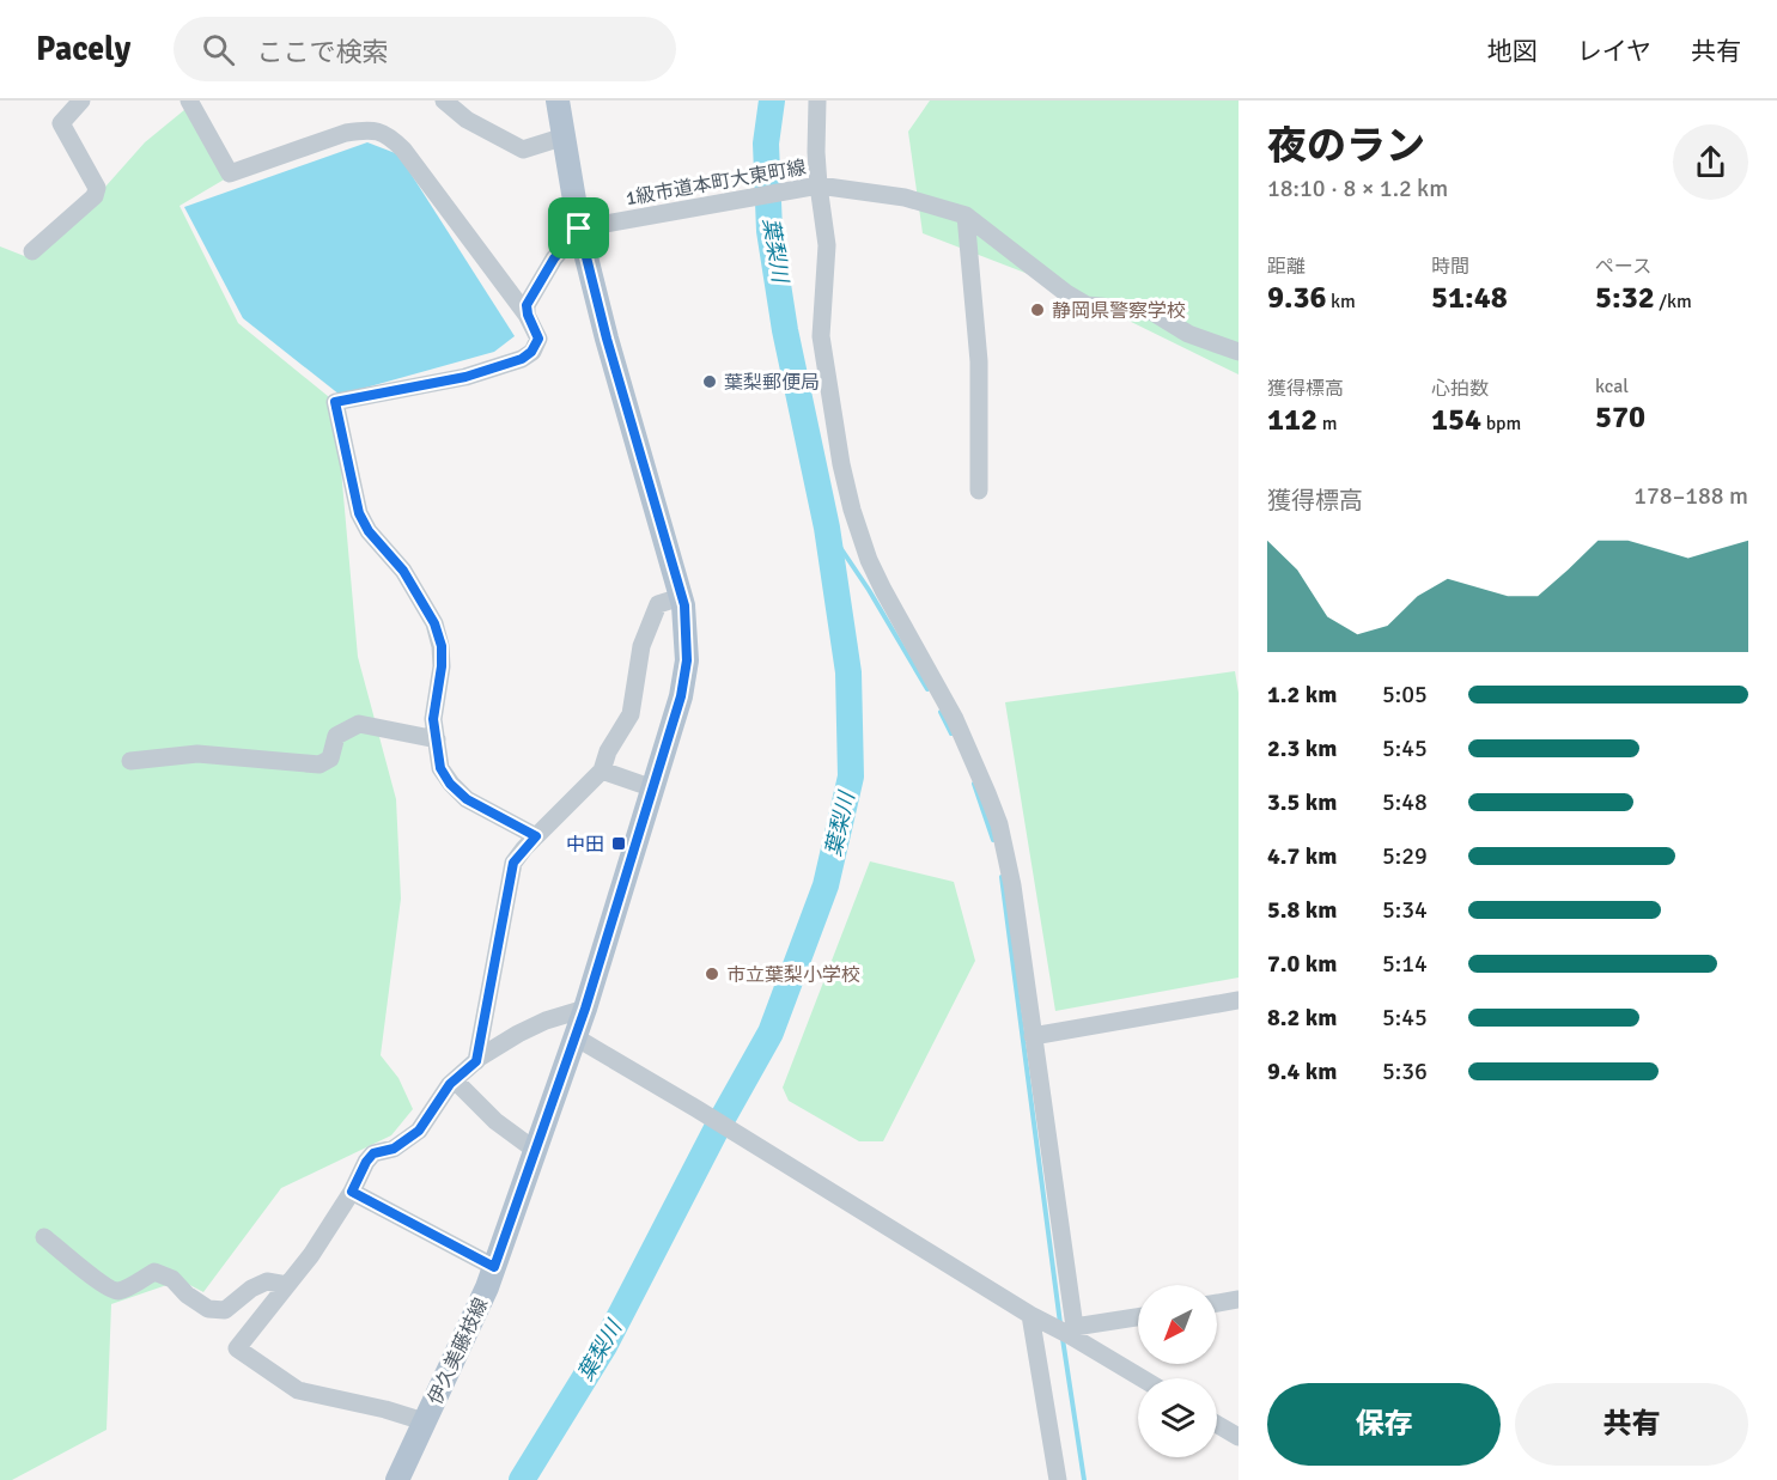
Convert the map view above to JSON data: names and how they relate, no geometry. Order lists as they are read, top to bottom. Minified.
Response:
{"streets":{"main road":["伊久美藤枝線"],"street":["1級市道本町大東町線"]},"crossings":[["1級市道本町大東町線","伊久美藤枝線"]],"water":["葉梨川"],"places":{"other":["静岡県警察学校","葉梨郵便局","市立葉梨小学校"],"transit":["中田"]},"north":"bottom left","page":{"header":"Pacely","search":"ここで検索","nav":["地図","レイヤ","共有"],"heading":["夜のラン","18:10 · 8 × 1.2 km"],"stats":[["距離","9.36 km"],["時間","51:48"],["ペース","5:32 /km"],["獲得標高","112 m"],["心拍数","154 bpm"],["kcal","570"]],"chart":["獲得標高","178–188 m"],"list":[{"name":"1.2 km","note":"5:05"},{"name":"2.3 km","note":"5:45"},{"name":"3.5 km","note":"5:48"},{"name":"4.7 km","note":"5:29"},{"name":"5.8 km","note":"5:34"},{"name":"7.0 km","note":"5:14"},{"name":"8.2 km","note":"5:45"},{"name":"9.4 km","note":"5:36"}],"buttons":["保存","共有"]}}
